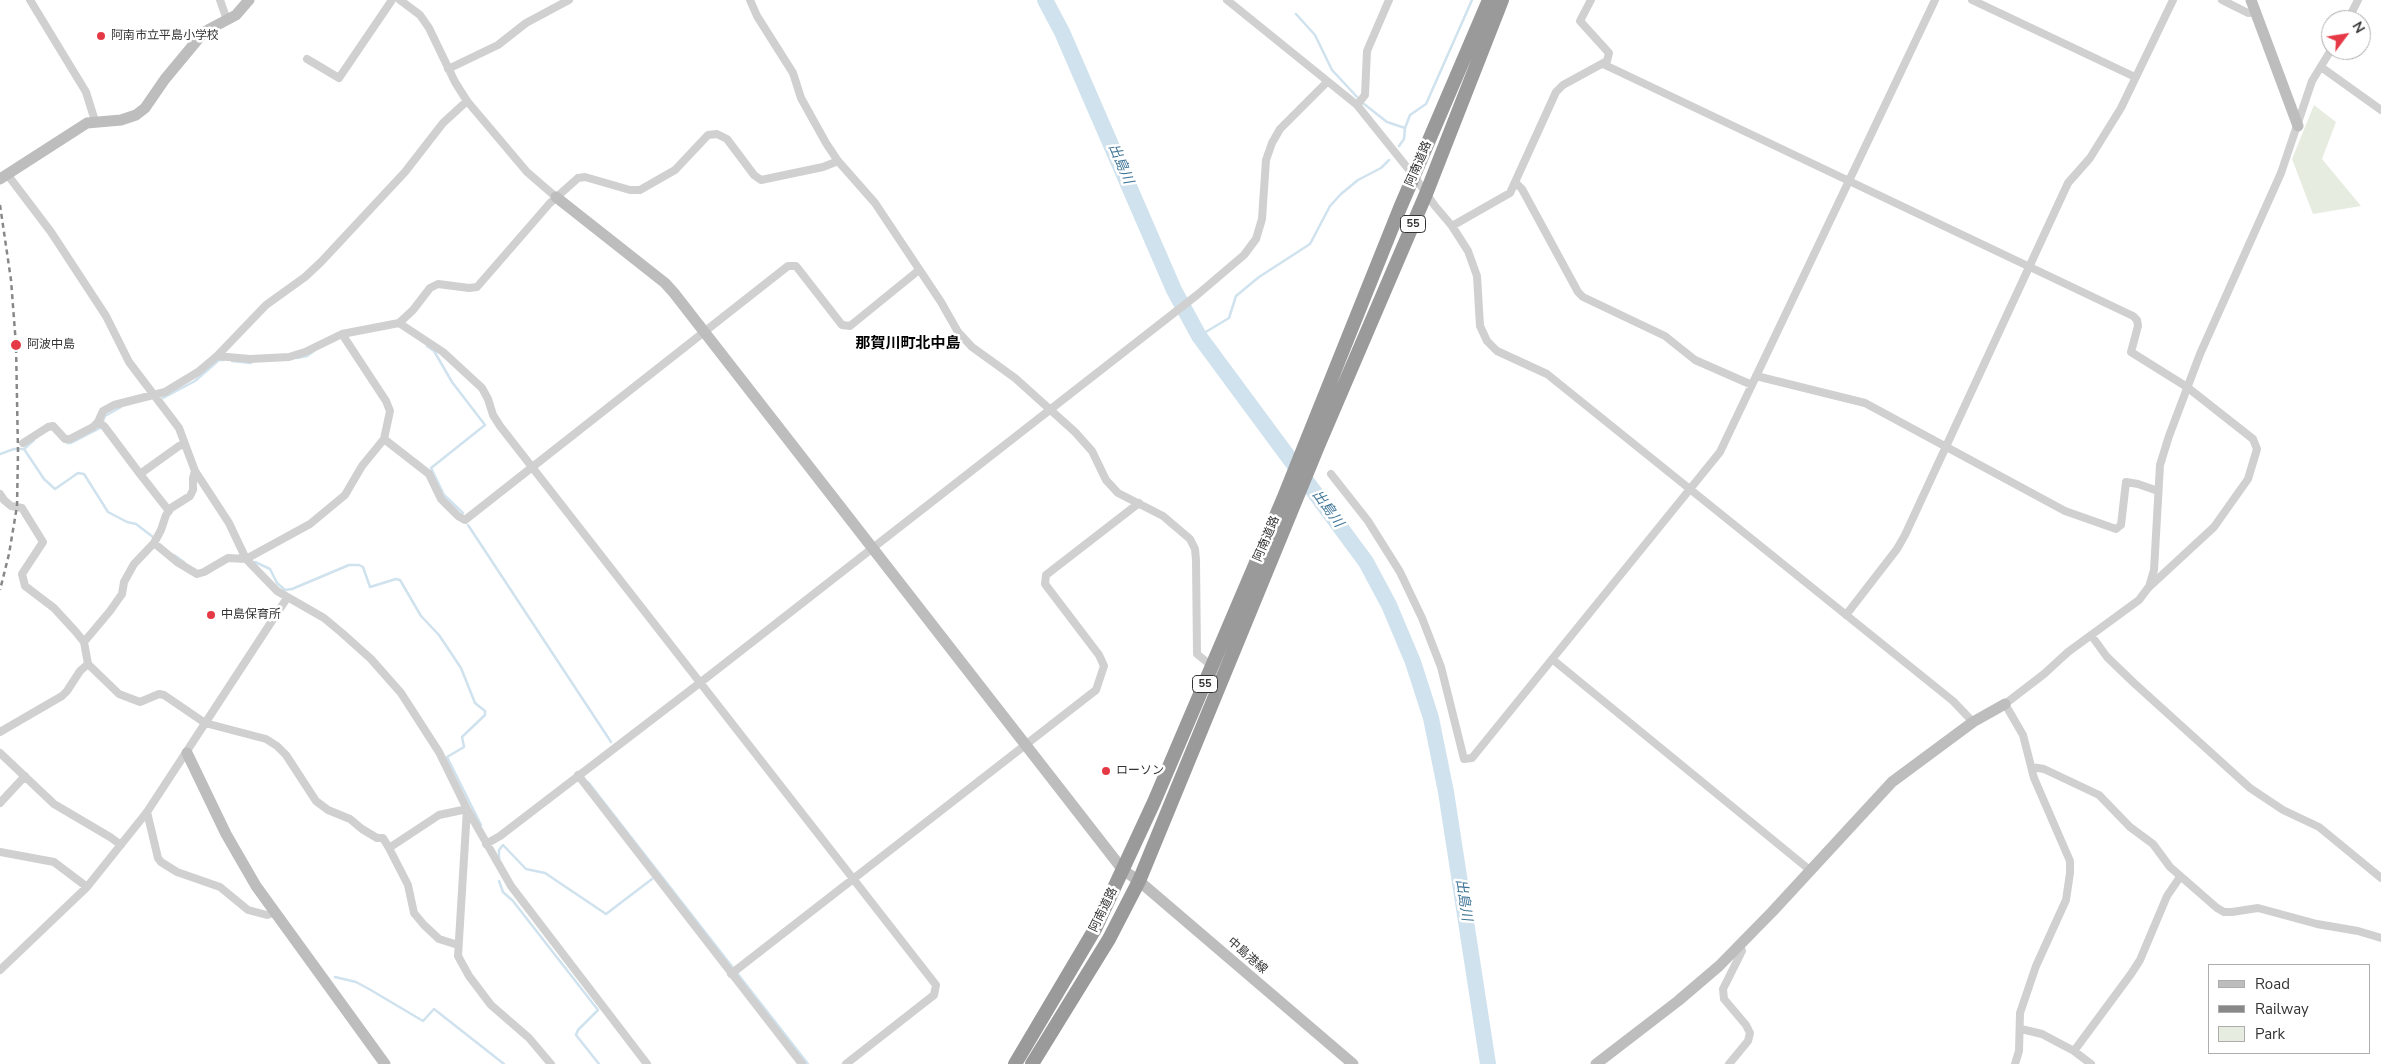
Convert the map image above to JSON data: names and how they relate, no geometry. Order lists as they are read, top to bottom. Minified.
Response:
{"streets":{"highway":["阿南道路","55"],"street":["中島港線"]},"crossings":[["阿南道路","中島港線"]],"districts":["那賀川町北中島"],"water":["出島川"],"places":["阿南市立平島小学校","阿波中島","中島保育所","ローソン"],"legend":["Road","Railway","Park"],"north":"top right"}
